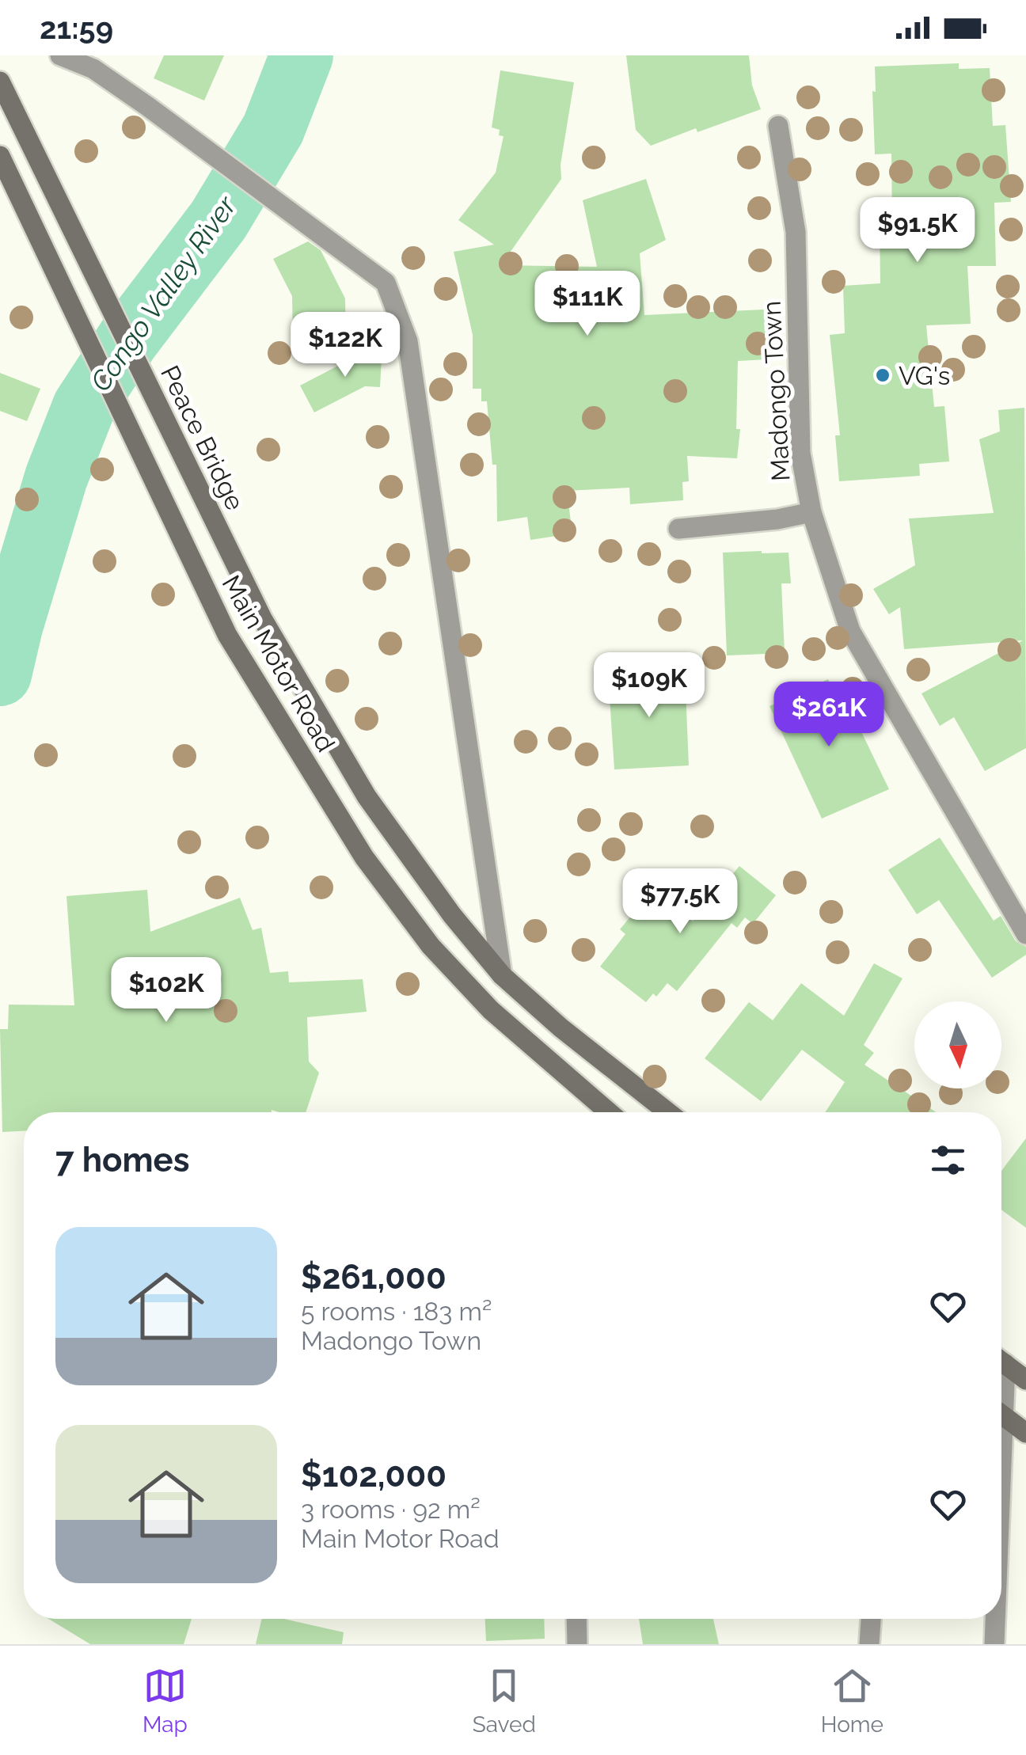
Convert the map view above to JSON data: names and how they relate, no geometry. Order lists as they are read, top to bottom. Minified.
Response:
{"streets":{"main road":["Peace Bridge","Main Motor Road"],"street":["Madongo Town"]},"crossings":[["Peace Bridge","Main Motor Road"]],"water":["Congo Valley River"],"places":["VG's"],"north":"bottom","page":{"status":"21:59","price":["$91.5K","$111K","$122K","$109K","$261K","$77.5K","$102K"],"heading":"7 homes","list":[{"name":"$261,000","note":"5 rooms · 183 m² · Madongo Town"},{"name":"$102,000","note":"3 rooms · 92 m² · Main Motor Road"}],"tabs":["Map","Saved","Home"]}}
